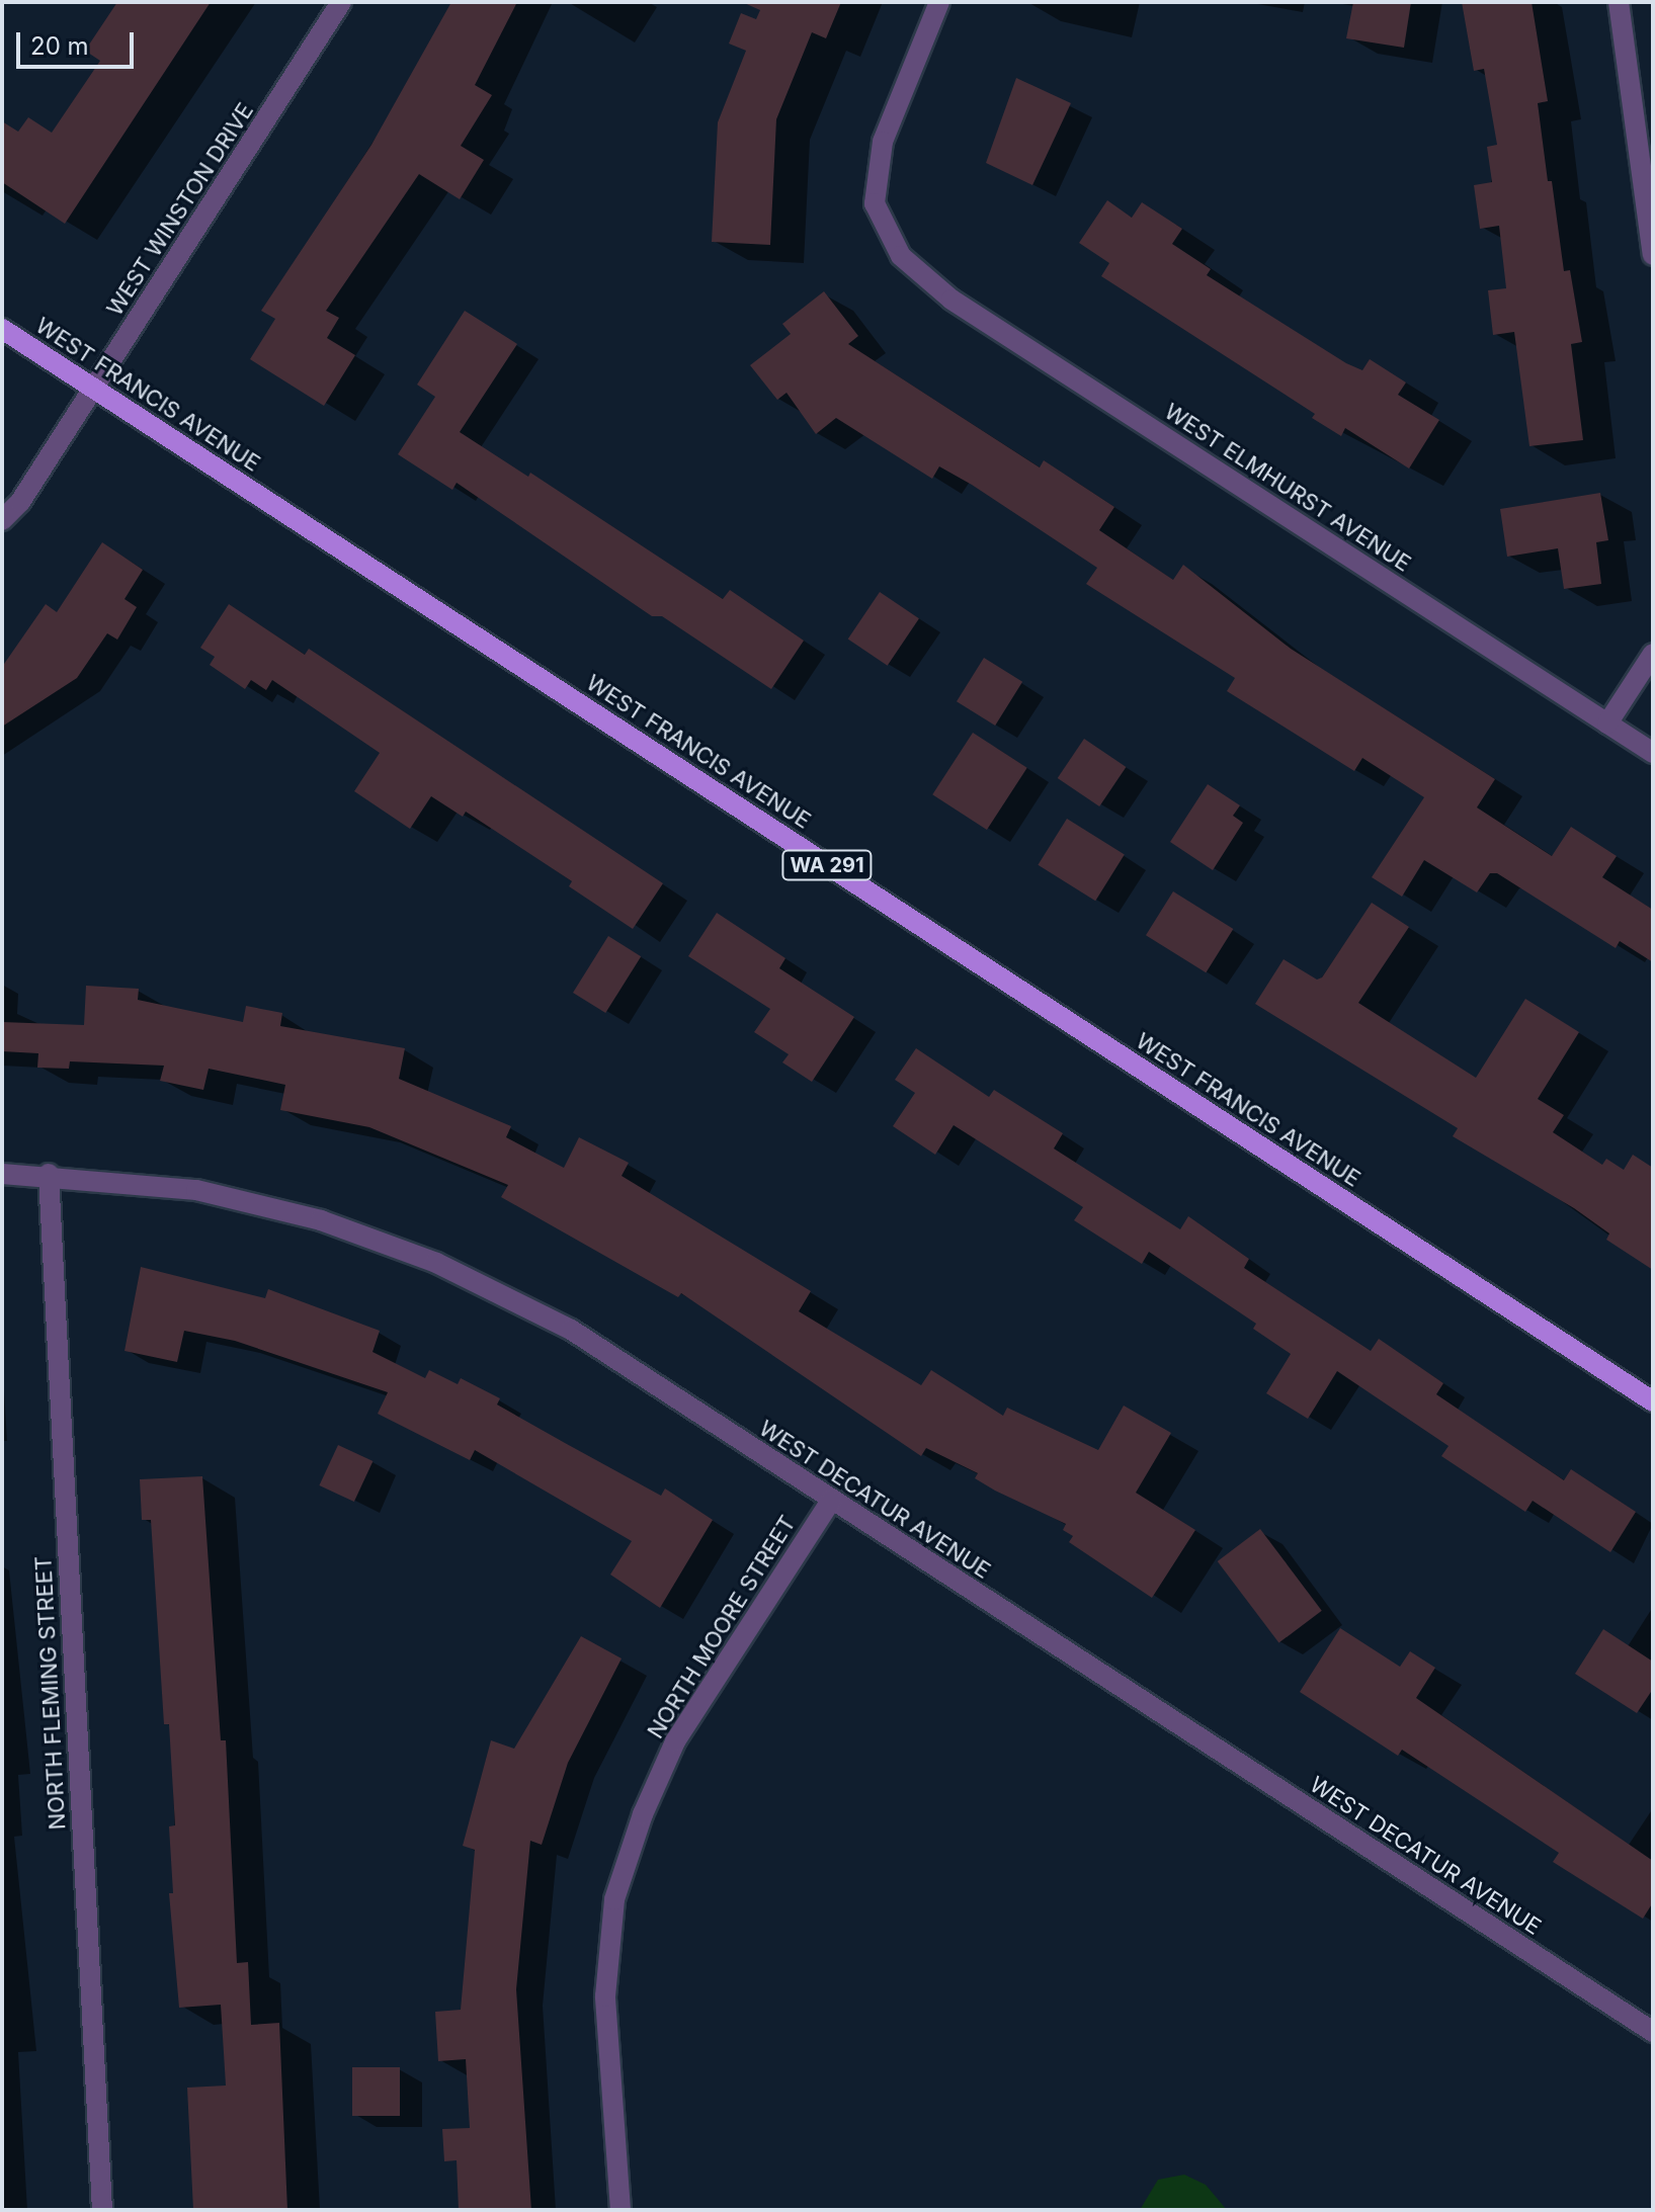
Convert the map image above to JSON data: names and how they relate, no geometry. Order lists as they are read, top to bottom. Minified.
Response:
{"streets":{"main road":["WEST FRANCIS AVENUE","WA 291"],"street":["WEST WINSTON DRIVE","WEST ELMHURST AVENUE","WEST DECATUR AVENUE","NORTH MOORE STREET","NORTH FLEMING STREET"]},"crossings":[["WEST WINSTON DRIVE","WEST FRANCIS AVENUE"],["WEST DECATUR AVENUE","NORTH MOORE STREET"],["WEST DECATUR AVENUE","NORTH FLEMING STREET"]],"scale_bar":"20 m"}
